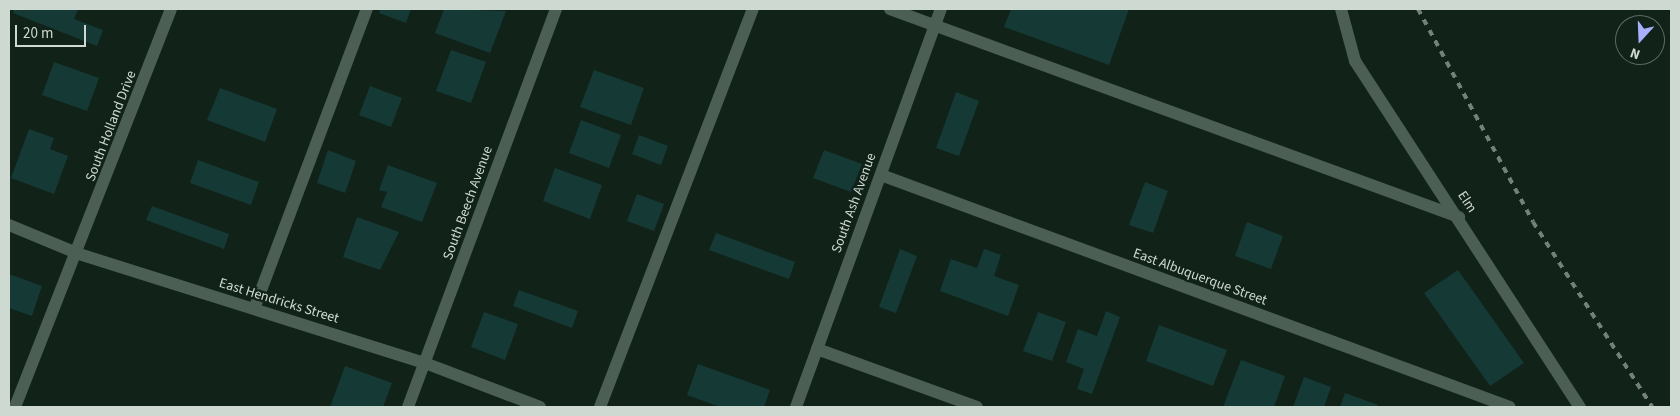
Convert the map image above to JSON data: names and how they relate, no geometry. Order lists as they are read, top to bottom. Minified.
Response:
{"streets":{"street":["South Holland Drive","Elm","South Beech Avenue","South Ash Avenue","East Albuquerque Street","East Hendricks Street"]},"crossings":[["South Holland Drive","East Hendricks Street"],["South Beech Avenue","East Hendricks Street"],["South Ash Avenue","East Albuquerque Street"]],"scale_bar":"20 m","north":"bottom"}
